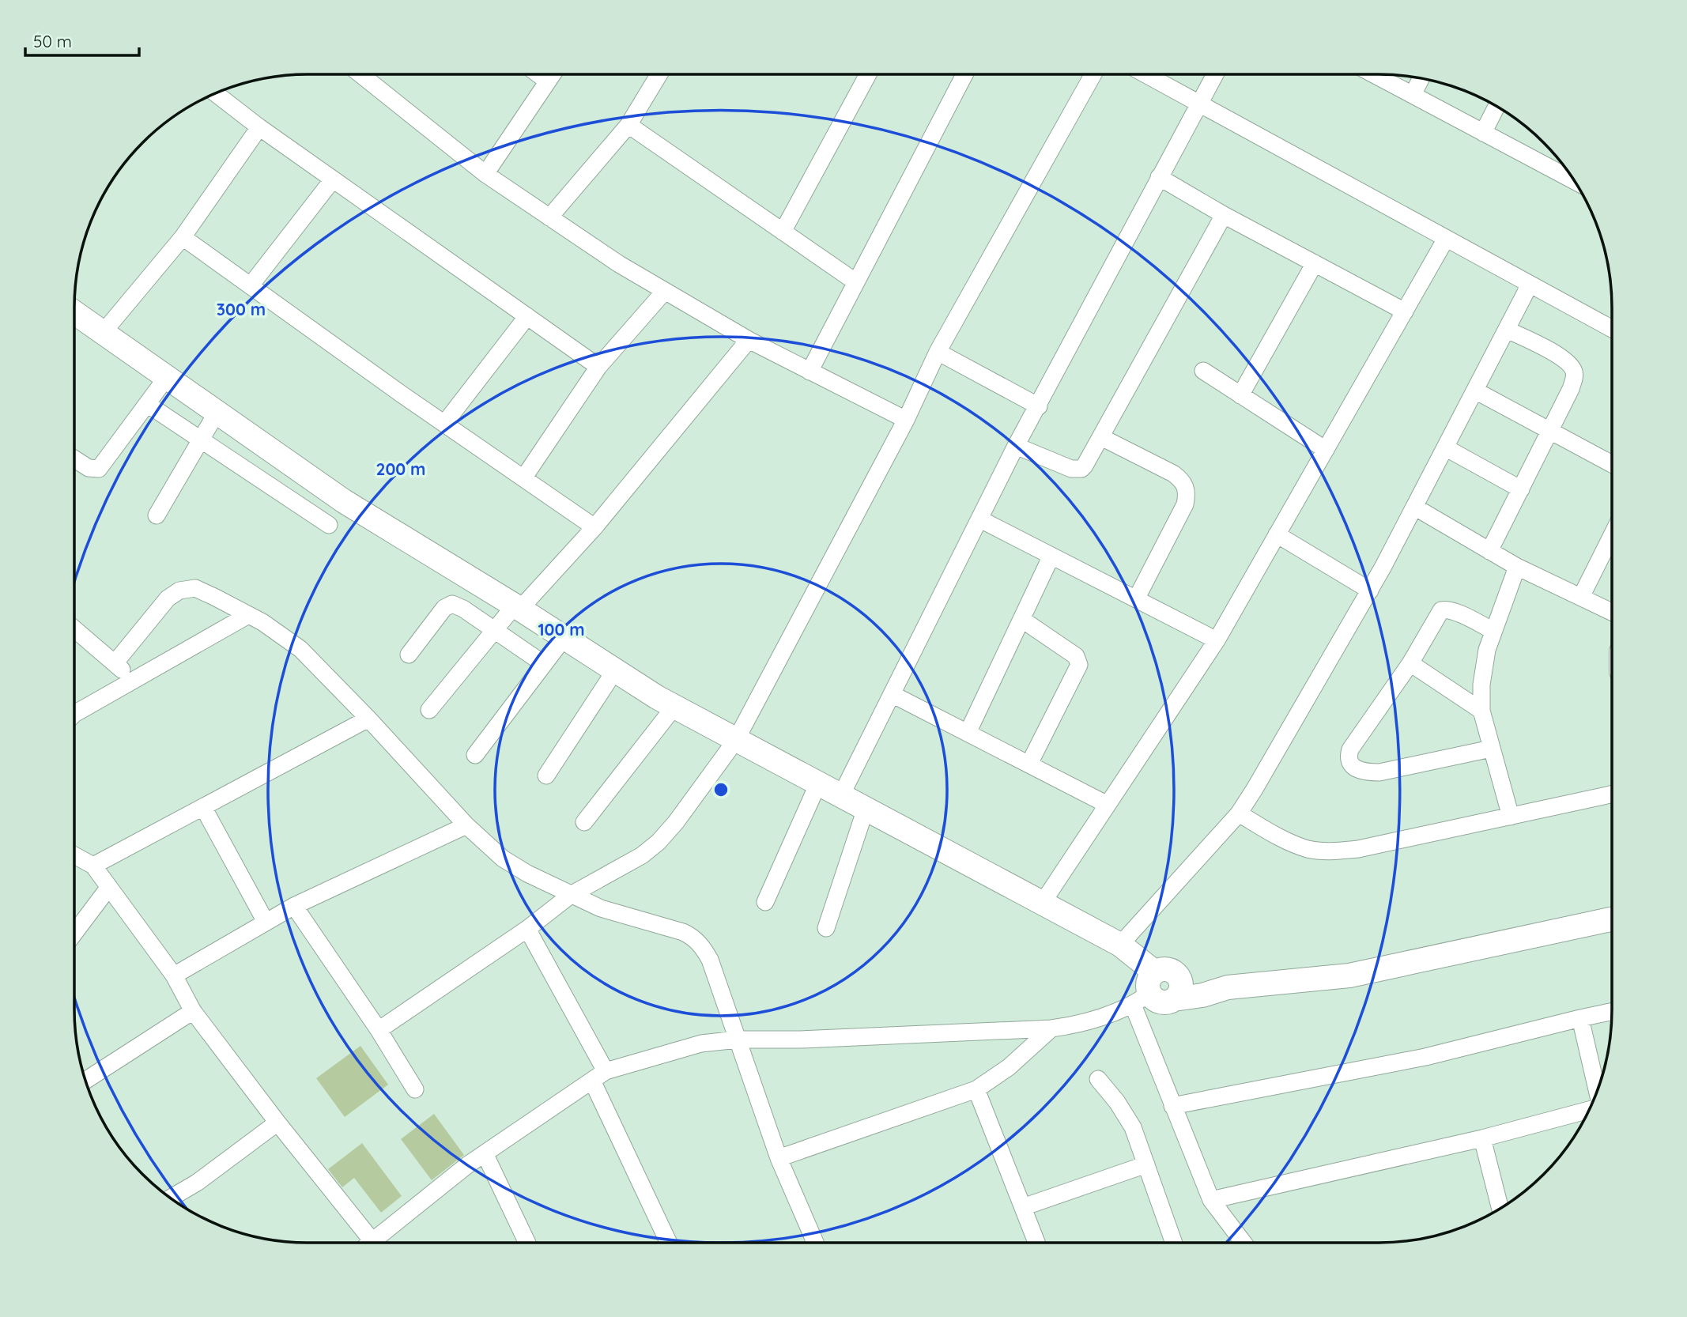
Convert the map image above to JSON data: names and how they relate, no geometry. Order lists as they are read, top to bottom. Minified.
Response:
{"scale_bar":"50 m","rings":["300 m","200 m","100 m"]}
